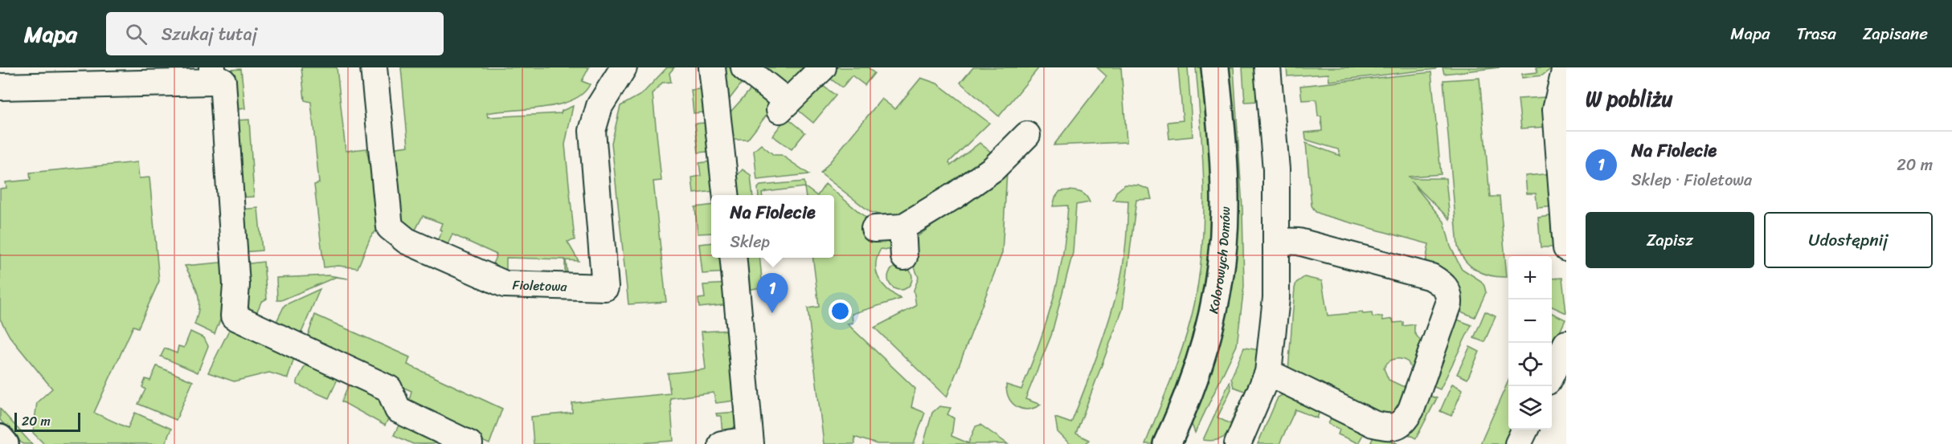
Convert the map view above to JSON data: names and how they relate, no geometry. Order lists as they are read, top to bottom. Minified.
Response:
{"streets":{"street":["Kolorowych Domów","Fioletowa"]},"scale_bar":"20 m","page":{"header":"Mapa","search":"Szukaj tutaj","nav":["Mapa","Trasa","Zapisane"],"heading":"W pobliżu","list":[{"mark":"1","name":"Na Fiolecie","note":"Sklep · Fioletowa","value":"20 m"}],"popup":["Na Fiolecie","Sklep"],"buttons":["Zapisz","Udostępnij"],"map_buttons":["+","−"],"pins":"1","scale":"20 m"}}
